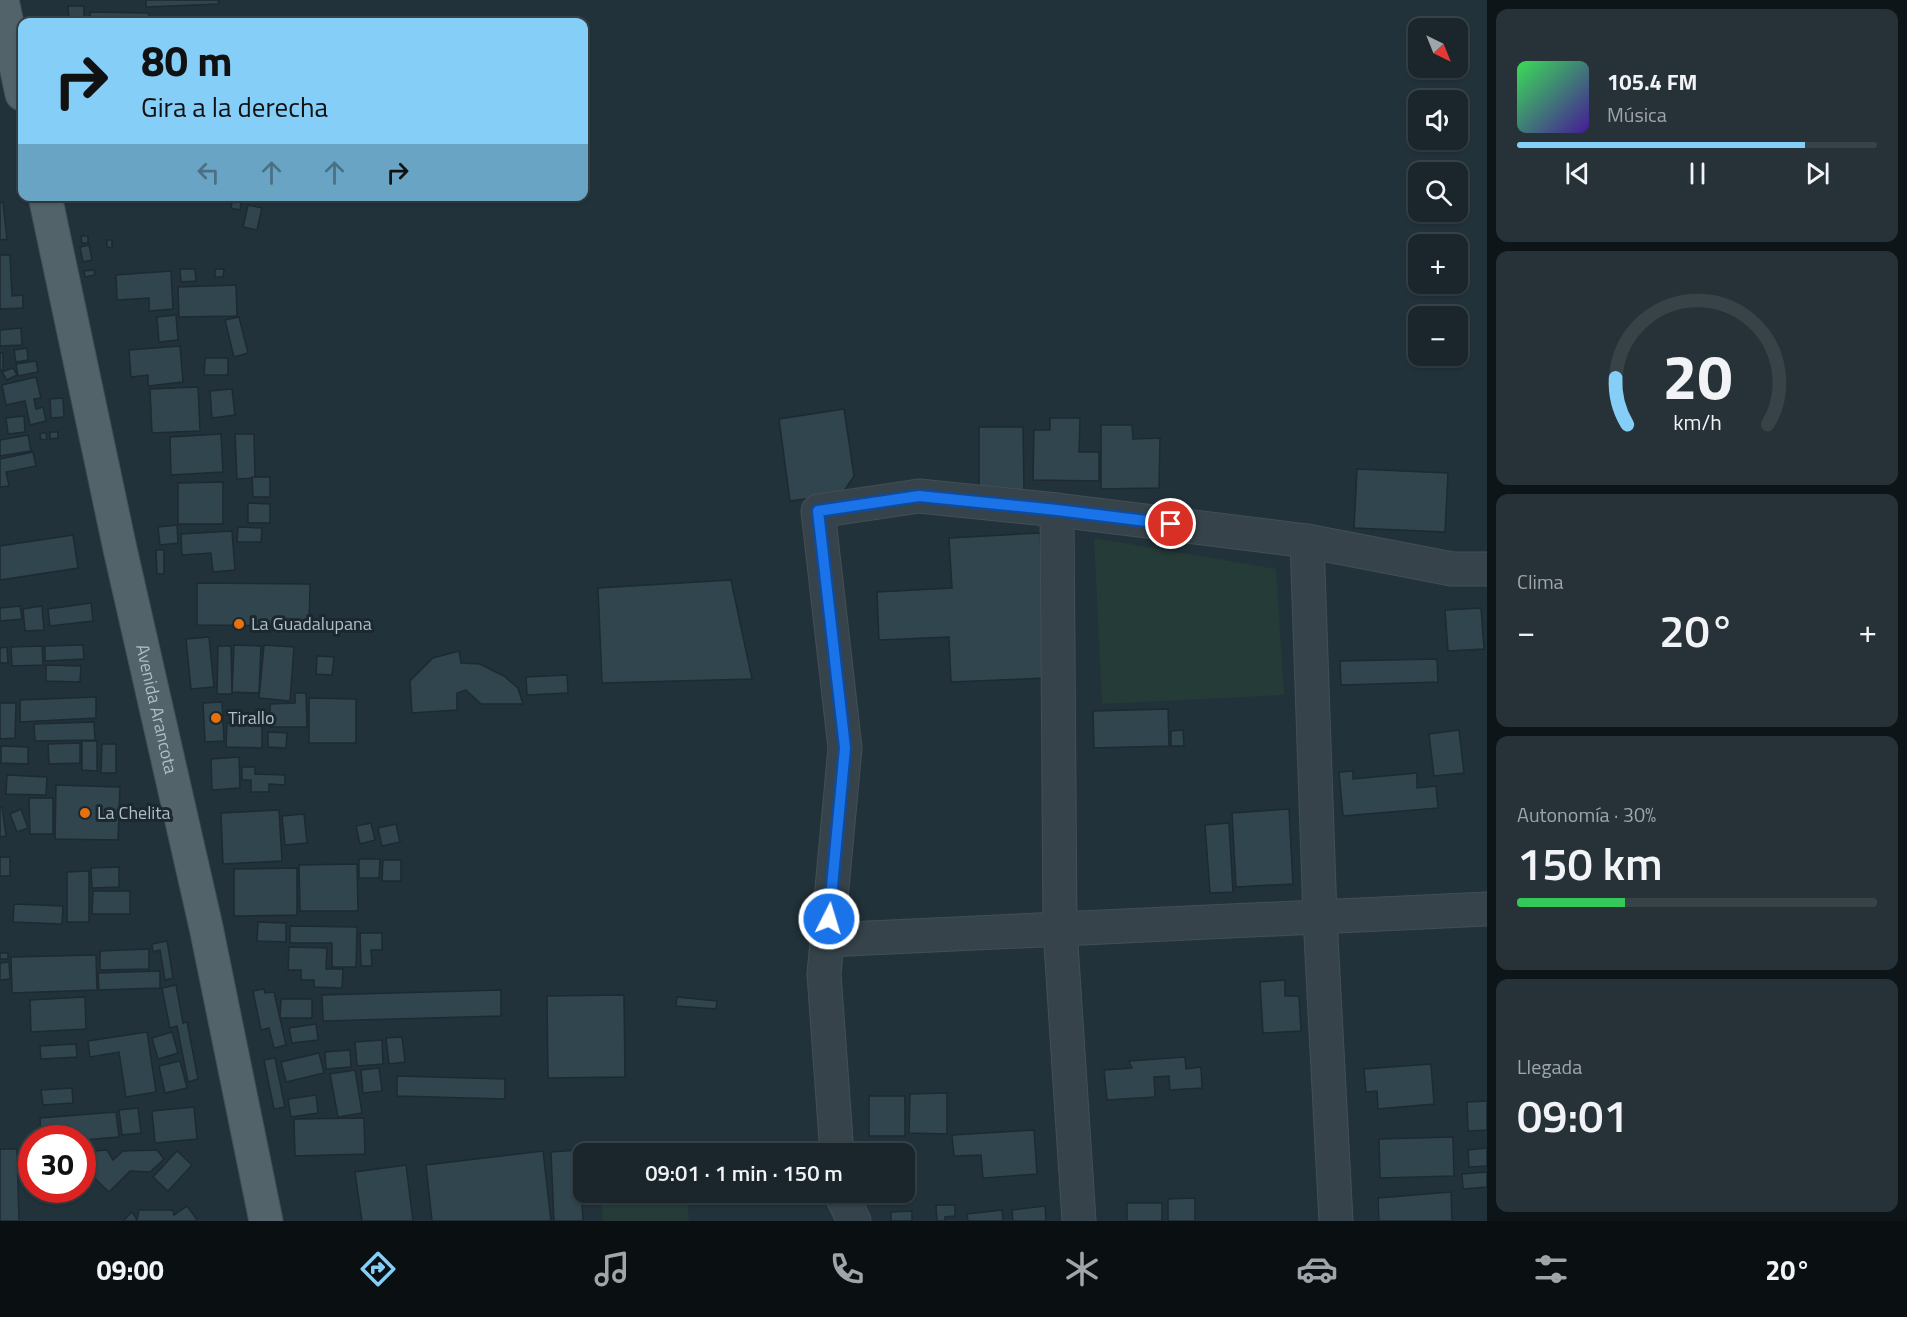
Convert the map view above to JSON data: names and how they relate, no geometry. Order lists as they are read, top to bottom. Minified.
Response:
{"streets":{"main road":["Avenida Arancota"]},"places":["La Guadalupana","Tirallo","La Chelita"],"north":"bottom right","page":{"map_buttons":["+","−"],"turn":["80 m","Gira a la derecha"],"song":["105.4 FM","Música"],"tile":["Clima",["Autonomía · 30%","150 km"],["Llegada","09:01"]],"heat":["−","20°","+"],"limit":"30","trip":"09:01 · 1 min · 150 m","tabs":["09:00","20°"],"gauge":["20","km/h"]}}
